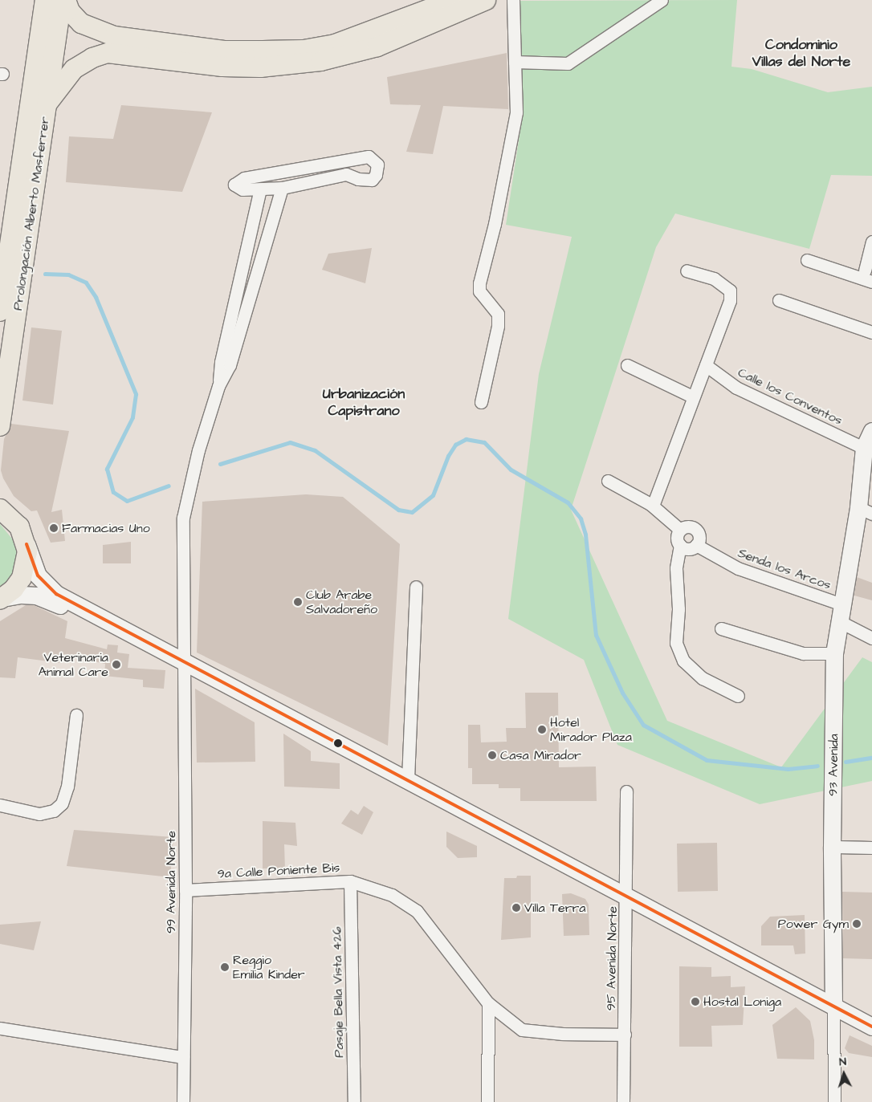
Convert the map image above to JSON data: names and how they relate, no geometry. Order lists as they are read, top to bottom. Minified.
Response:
{"streets":{"main road":["Prolongación Alberto Masferrer","93 Avenida"],"street":["Calle los Conventos","Senda los Arcos","9a Calle Poniente Bis","99 Avenida Norte","95 Avenida Norte","Pasaje Bella Vista 426"]},"crossings":[["Calle los Conventos","93 Avenida"],["Senda los Arcos","93 Avenida"],["9a Calle Poniente Bis","99 Avenida Norte"],["9a Calle Poniente Bis","95 Avenida Norte"],["9a Calle Poniente Bis","Pasaje Bella Vista 426"]],"districts":["Condominio Villas del Norte","Urbanización Capistrano"],"places":["Farmacias Uno","Club Arabe Salvadoreño","Veterinaria Animal Care","Hotel Mirador Plaza","Casa Mirador","Villa Terra","Power Gym","Reggio Emilia Kinder","Hostal Loniga"],"lines":["transit line 95"],"north":"top"}
